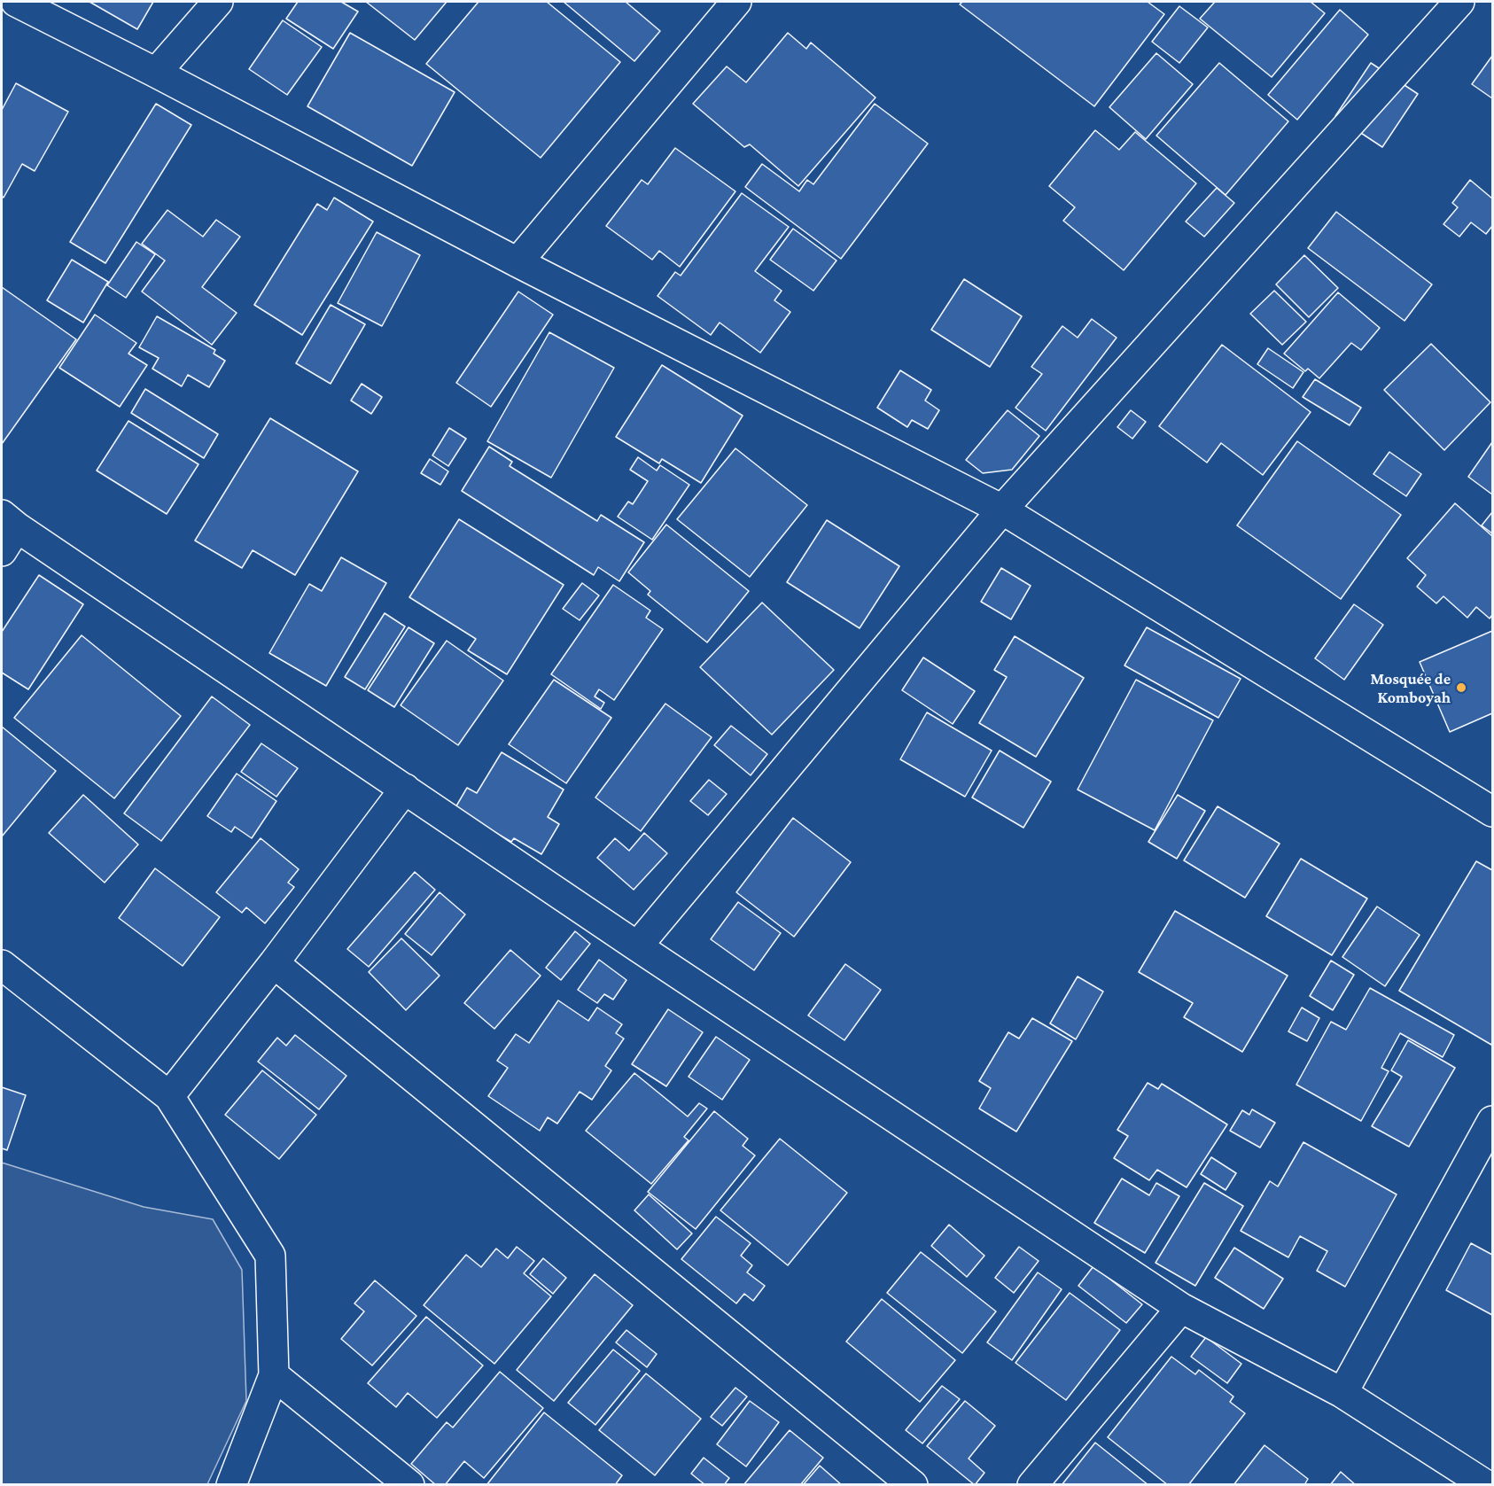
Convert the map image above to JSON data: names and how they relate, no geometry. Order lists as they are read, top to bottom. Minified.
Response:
{"places":["Mosquée de Komboyah"]}
